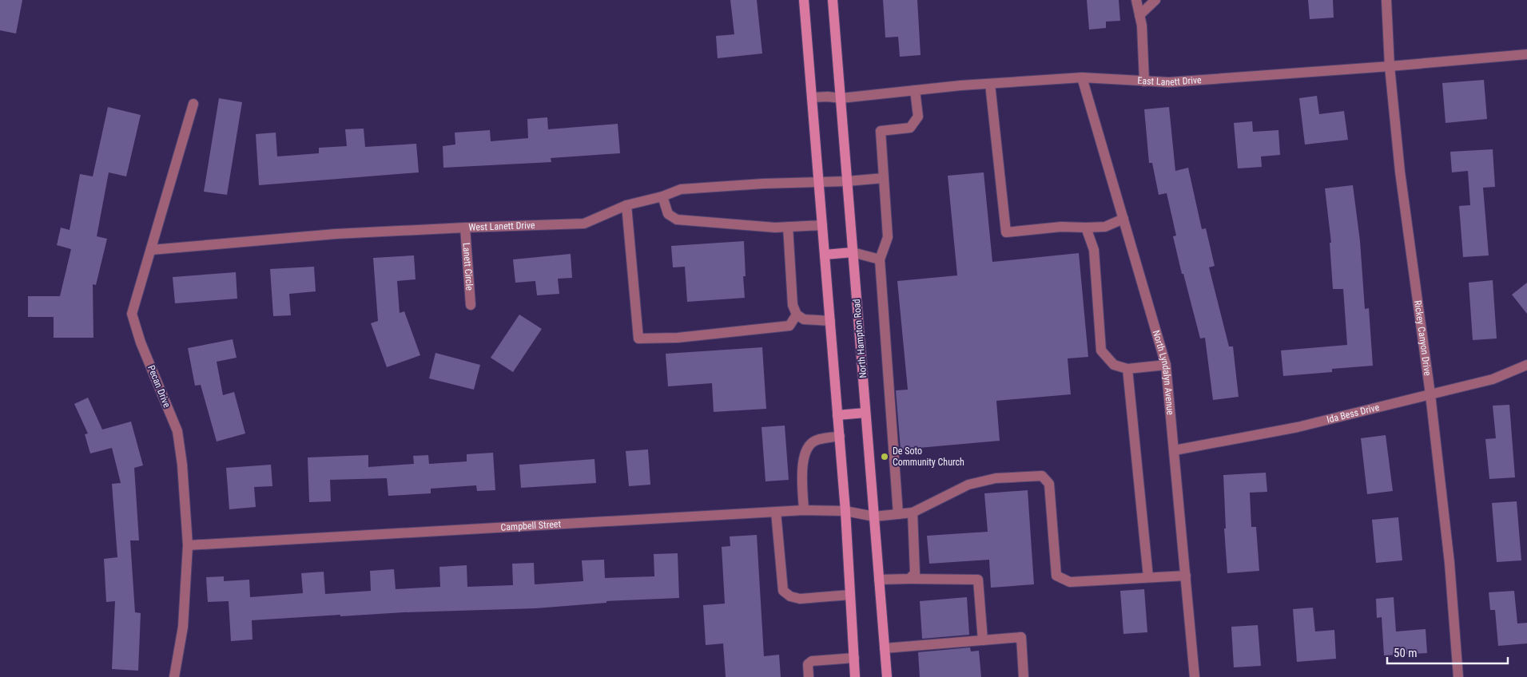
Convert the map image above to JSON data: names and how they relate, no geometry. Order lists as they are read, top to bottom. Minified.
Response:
{"streets":{"main road":["North Hampton Road"],"street":["East Lanett Drive","West Lanett Drive","Lanett Circle","Rickey Canyon Drive","North Lyndalyn Avenue","Pecan Drive","Ida Bess Drive","Campbell Street"]},"crossings":[["East Lanett Drive","North Hampton Road"],["East Lanett Drive","Rickey Canyon Drive"],["East Lanett Drive","North Lyndalyn Avenue"],["West Lanett Drive","Lanett Circle"],["West Lanett Drive","North Hampton Road"],["West Lanett Drive","Pecan Drive"],["North Hampton Road","Campbell Street"],["Rickey Canyon Drive","Ida Bess Drive"],["North Lyndalyn Avenue","Ida Bess Drive"],["Pecan Drive","Campbell Street"]],"places":["De Soto Community Church"],"scale_bar":"50 m"}
